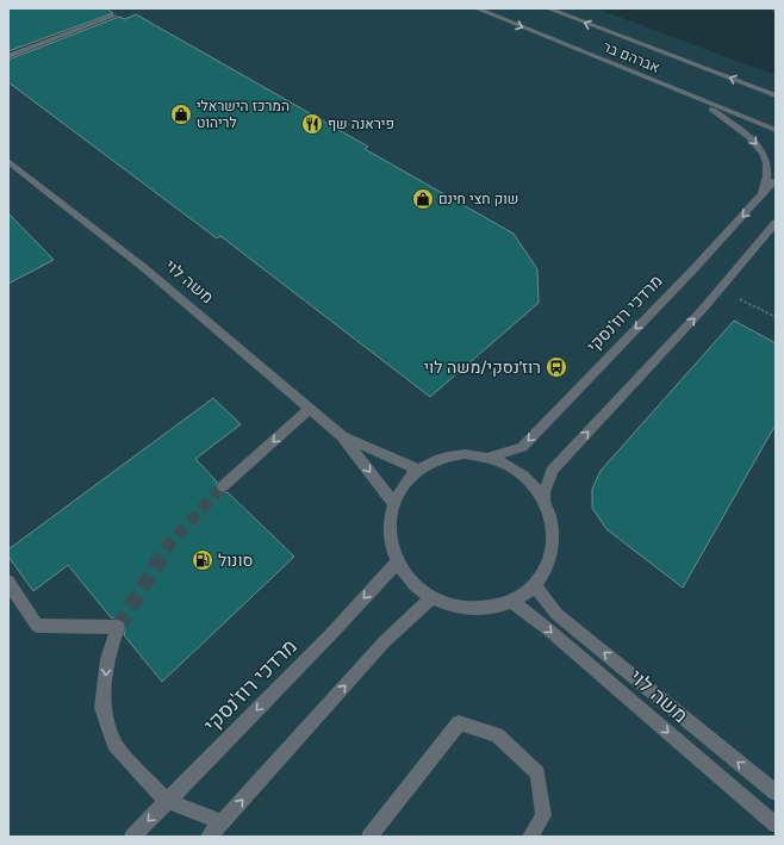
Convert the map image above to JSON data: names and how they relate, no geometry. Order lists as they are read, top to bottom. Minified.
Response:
{"streets":{"street":["אברהם בר","משה לוי","מרדכי רוז'נסקי"]},"crossings":[["משה לוי","מרדכי רוז'נסקי"]],"places":{"shop":["המרכז הישראלי לריהוט","שוק חצי חינם"],"restaurant":["פיראנה שף"],"bus stop":["רוז׳נסקי/משה לוי"],"fuel station":["סונול"]}}
